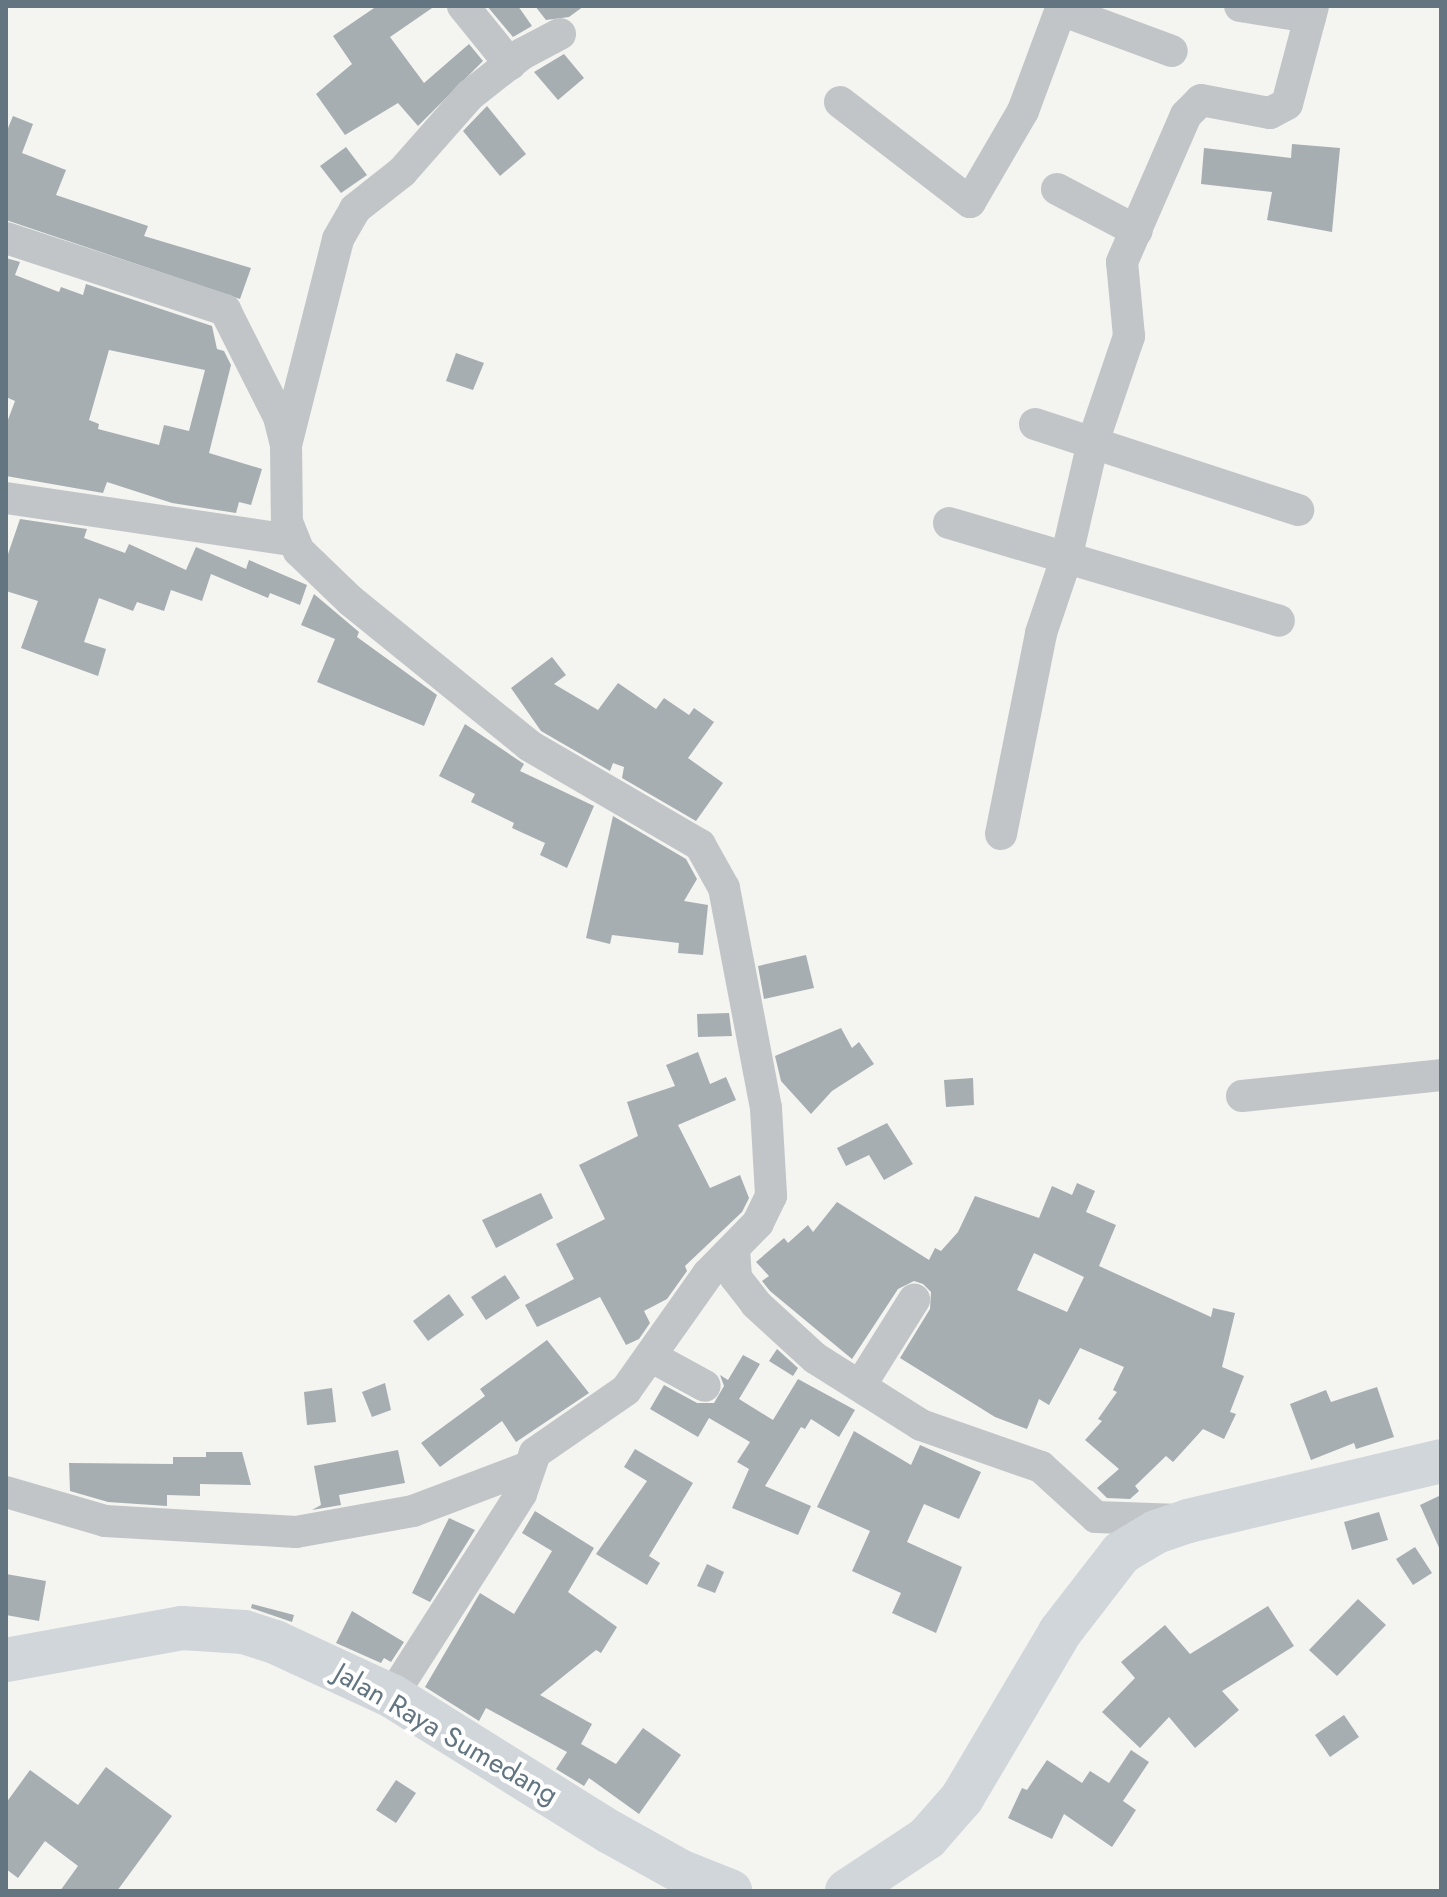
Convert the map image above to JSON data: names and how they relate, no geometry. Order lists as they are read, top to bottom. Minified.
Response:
{"streets":{"highway":["Jalan Raya Sumedang"]}}
